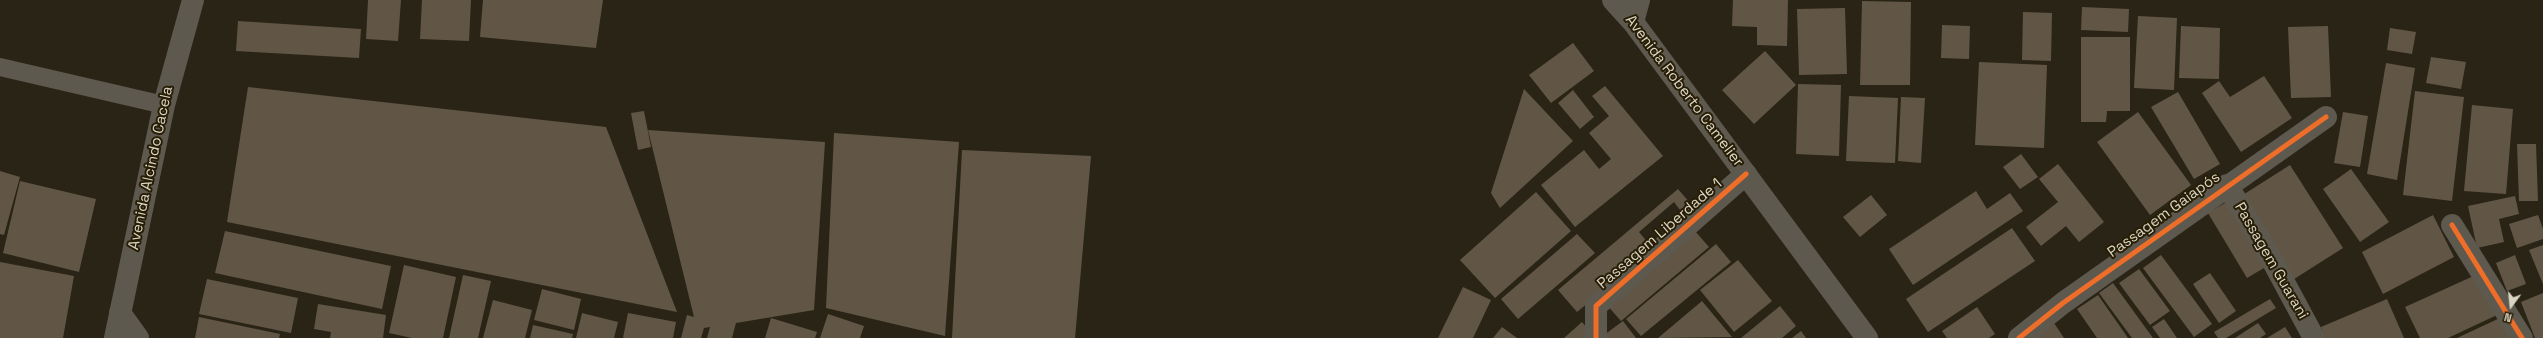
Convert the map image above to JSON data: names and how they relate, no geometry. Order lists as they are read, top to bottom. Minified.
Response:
{"streets":{"street":["Avenida Roberto Camelier","Avenida Alcindo Cacela","Passagem Gaiapós","Passagem Liberdade 1","Passagem Guarani"]},"crossings":[["Avenida Roberto Camelier","Passagem Liberdade 1"],["Passagem Gaiapós","Passagem Guarani"]],"north":"bottom"}
